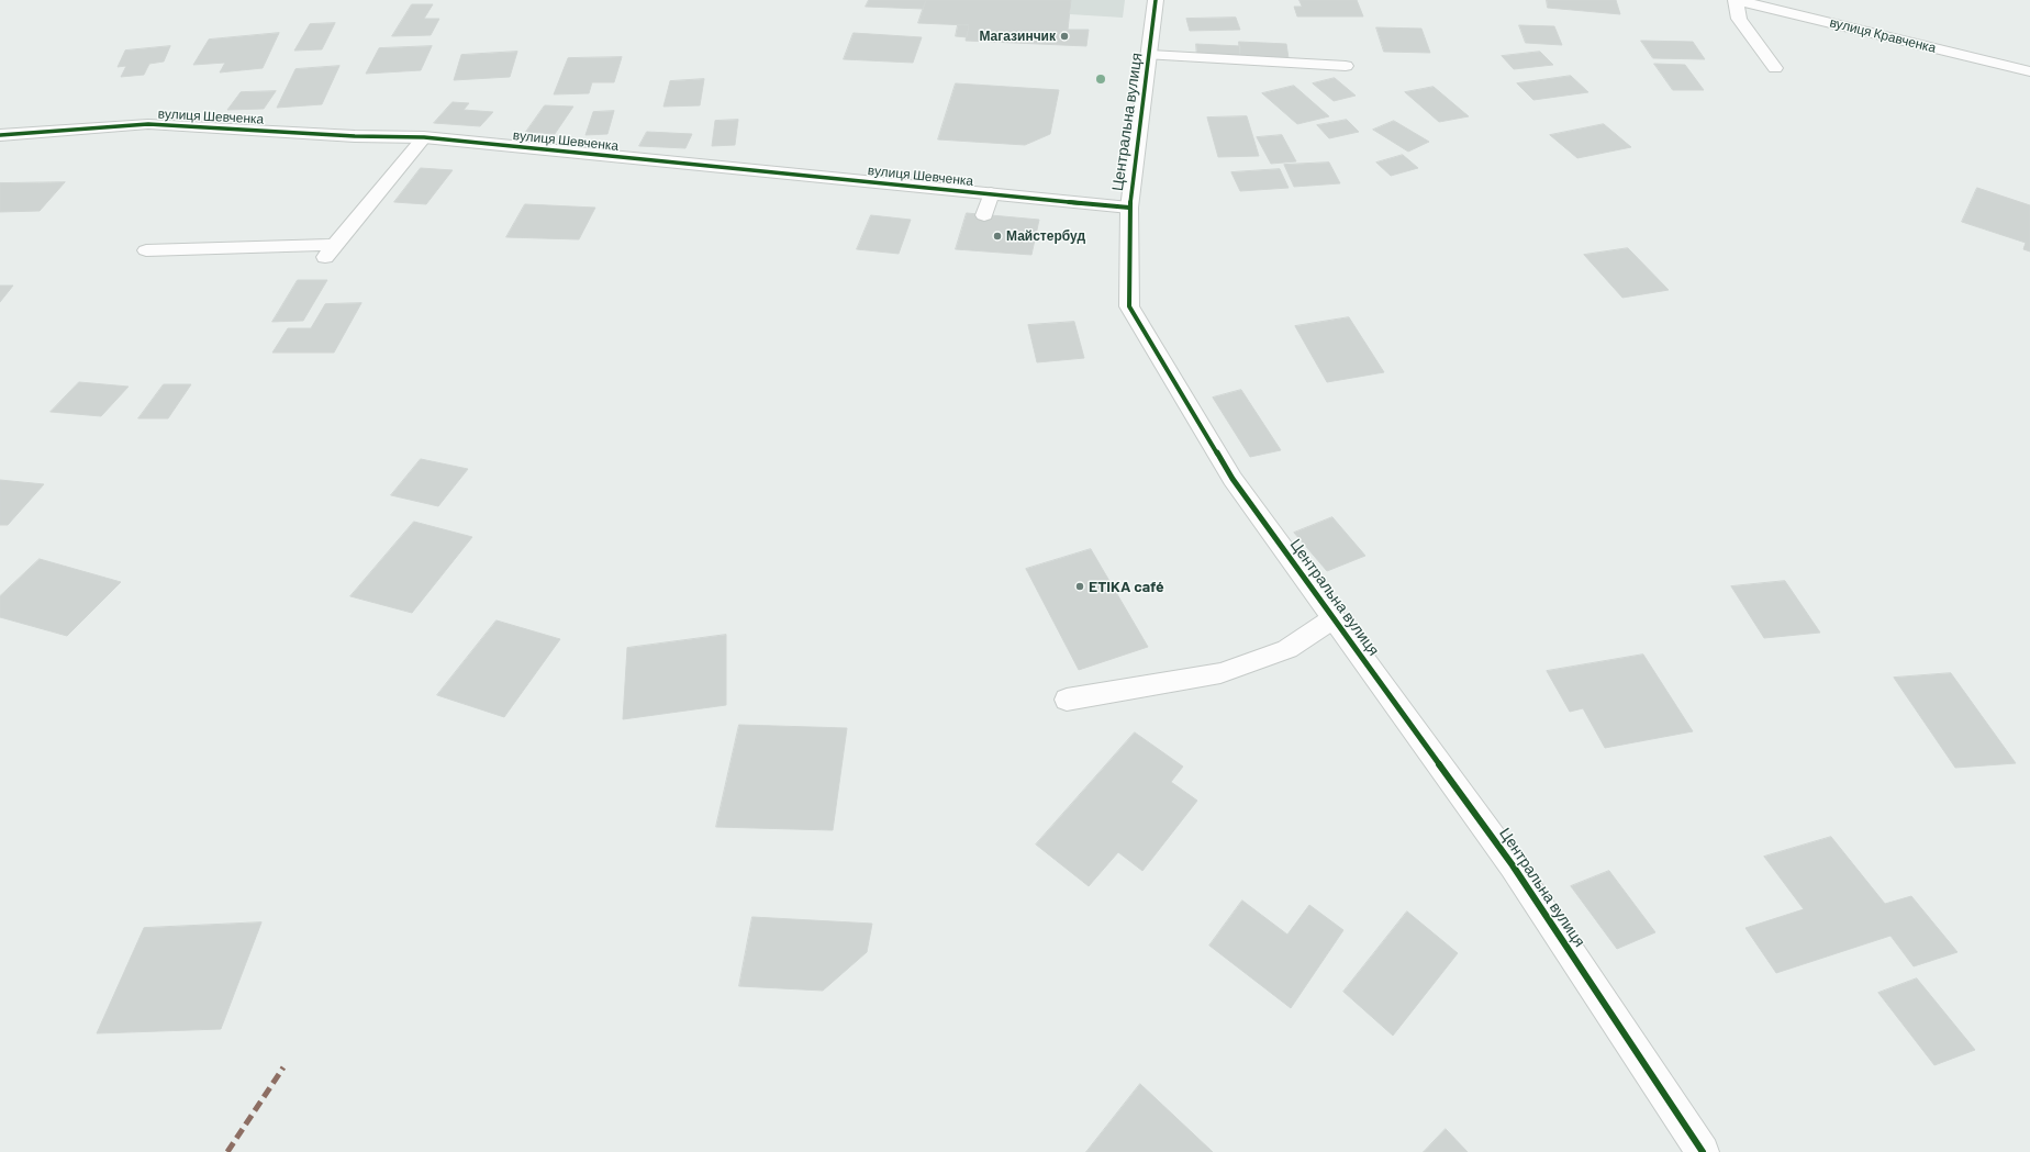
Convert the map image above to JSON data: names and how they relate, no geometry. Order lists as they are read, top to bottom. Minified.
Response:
{"streets":{"street":["вулиця Кравченка","вулиця Шевченка","Центральна вулиця"]},"crossings":[["вулиця Шевченка","Центральна вулиця"]],"places":["Магазинчик","Майстербуд","ETIKA café"]}
